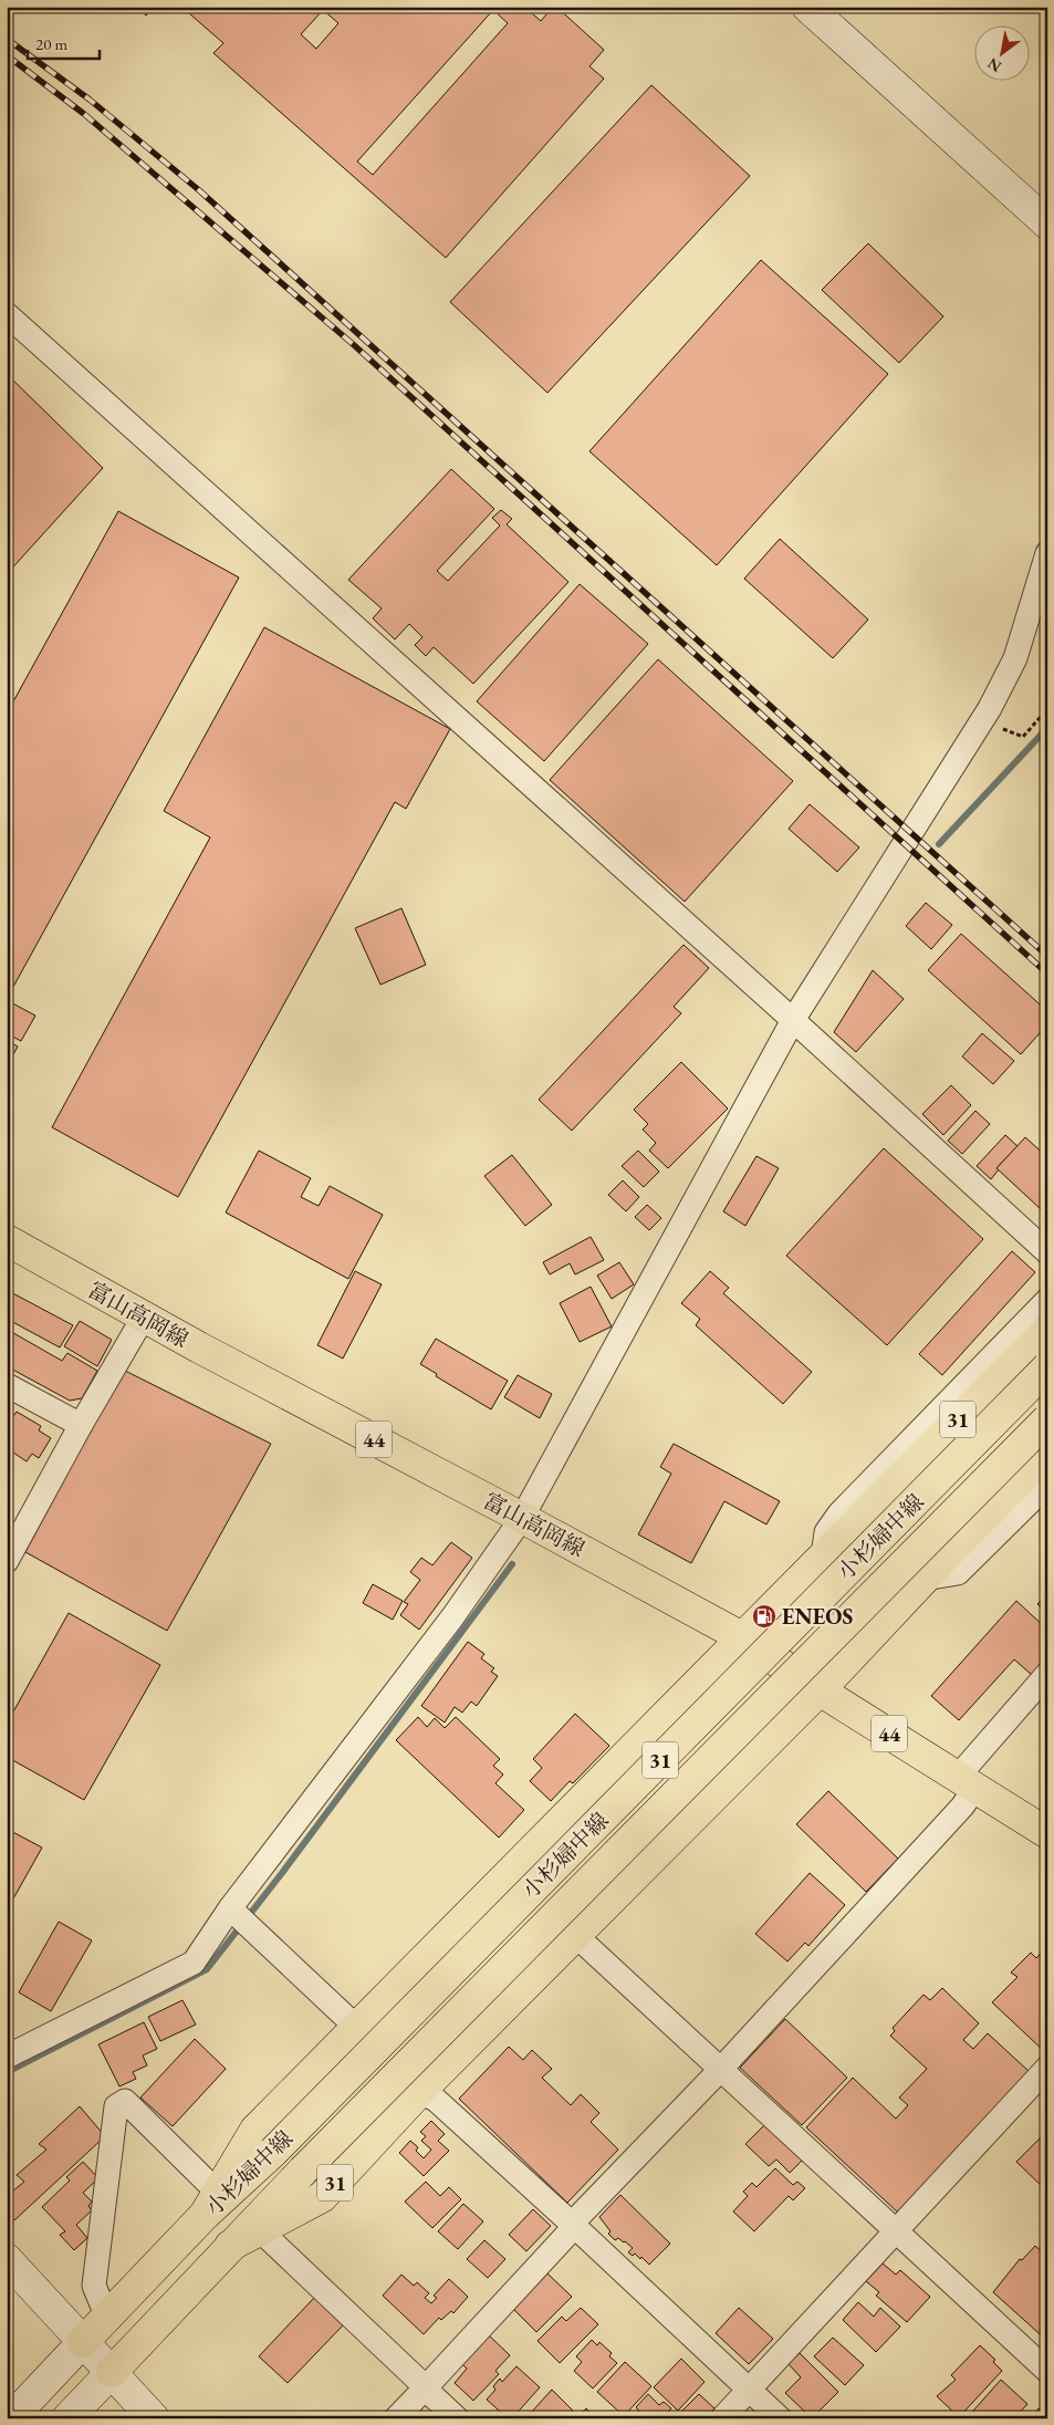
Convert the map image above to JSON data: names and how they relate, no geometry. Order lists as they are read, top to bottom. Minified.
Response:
{"streets":{"main road":["富山高岡線","31","44","小杉婦中線"]},"crossings":[["富山高岡線","31"],["31","小杉婦中線"]],"places":{"fuel station":["ENEOS"]},"scale_bar":"20 m","north":"bottom left"}
